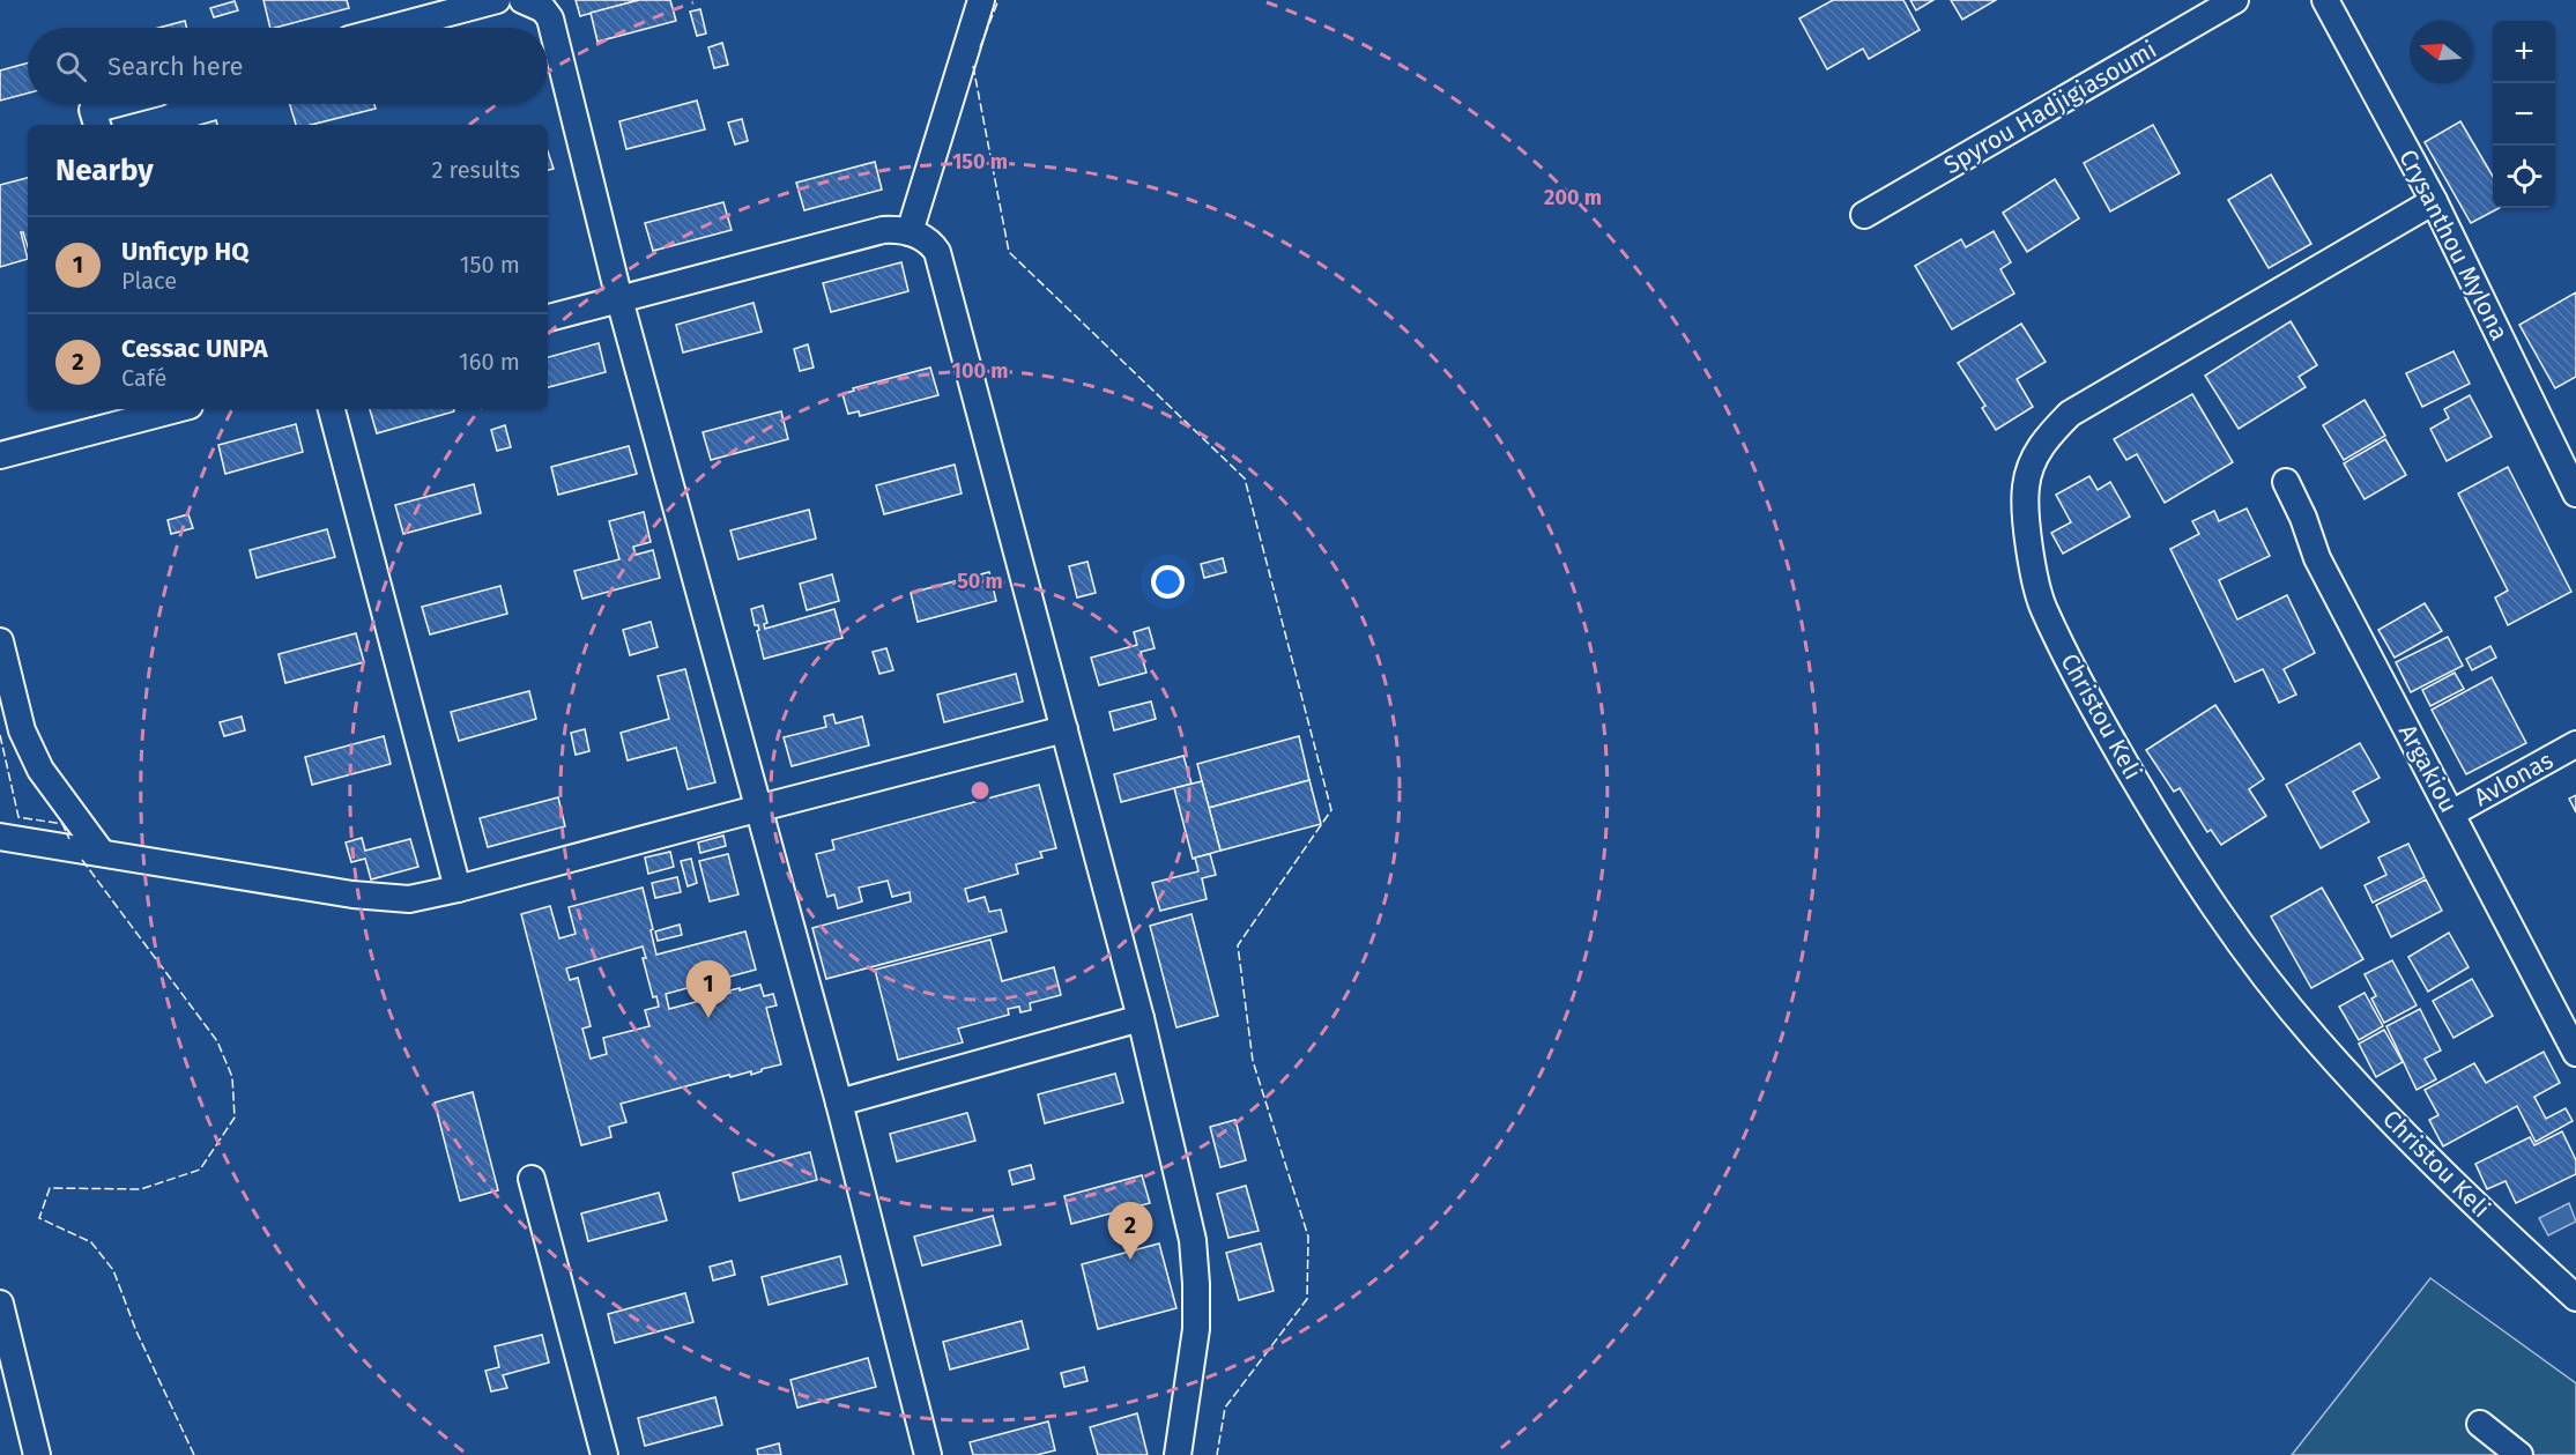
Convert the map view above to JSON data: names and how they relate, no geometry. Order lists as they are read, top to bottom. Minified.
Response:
{"streets":{"street":["Spyrou Hadjigiasoumi","Crysanthou Mylona","Christou Keli","Argakiou","Avlonas"]},"crossings":[["Crysanthou Mylona","Christou Keli"],["Argakiou","Avlonas"]],"north":"left","page":{"map_buttons":["+","−"],"search":"Search here","heading":["Nearby","2 results"],"list":[{"mark":"1","name":"Unficyp HQ","note":"Place","value":"150 m"},{"mark":"2","name":"Cessac UNPA","note":"Café","value":"160 m"}],"pins":["1","2"]},"rings":["150 m","200 m","100 m","50 m"]}
